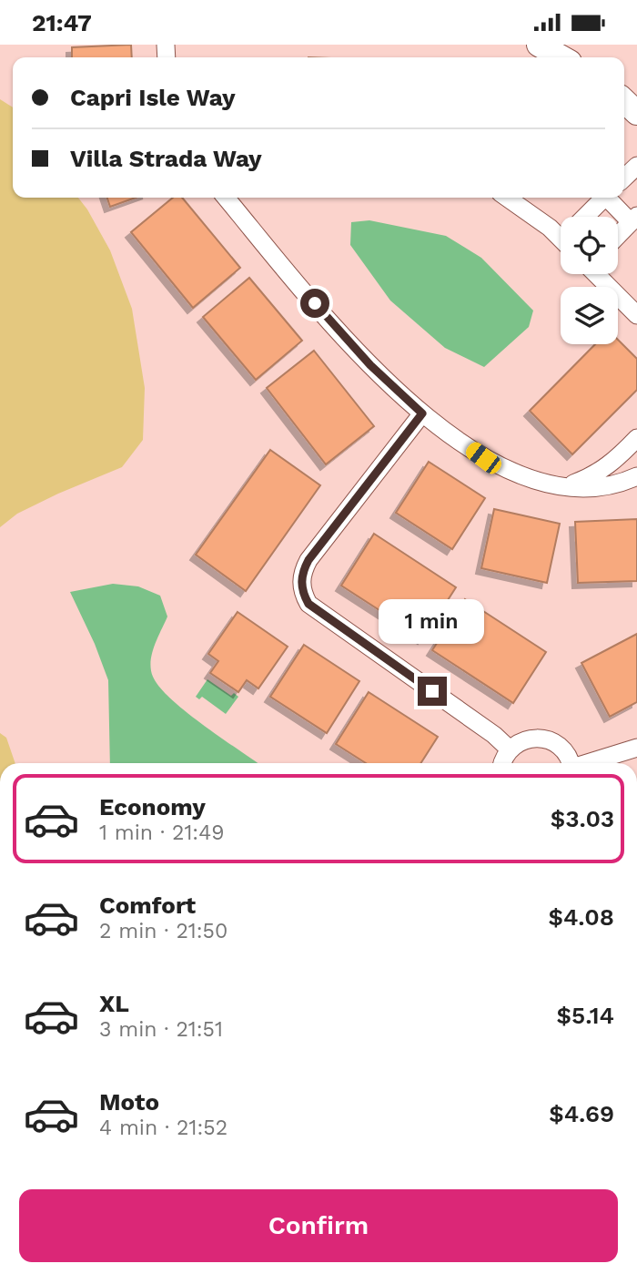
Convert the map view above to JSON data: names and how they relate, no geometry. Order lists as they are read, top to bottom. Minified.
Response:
{"page":{"status":"21:47","banner":["Capri Isle Way","Villa Strada Way"],"bubble":"1 min","list":[{"name":"Economy","note":"1 min · 21:49","value":"$3.03"},{"name":"Comfort","note":"2 min · 21:50","value":"$4.08"},{"name":"XL","note":"3 min · 21:51","value":"$5.14"},{"name":"Moto","note":"4 min · 21:52","value":"$4.69"}],"buttons":"Confirm"}}
